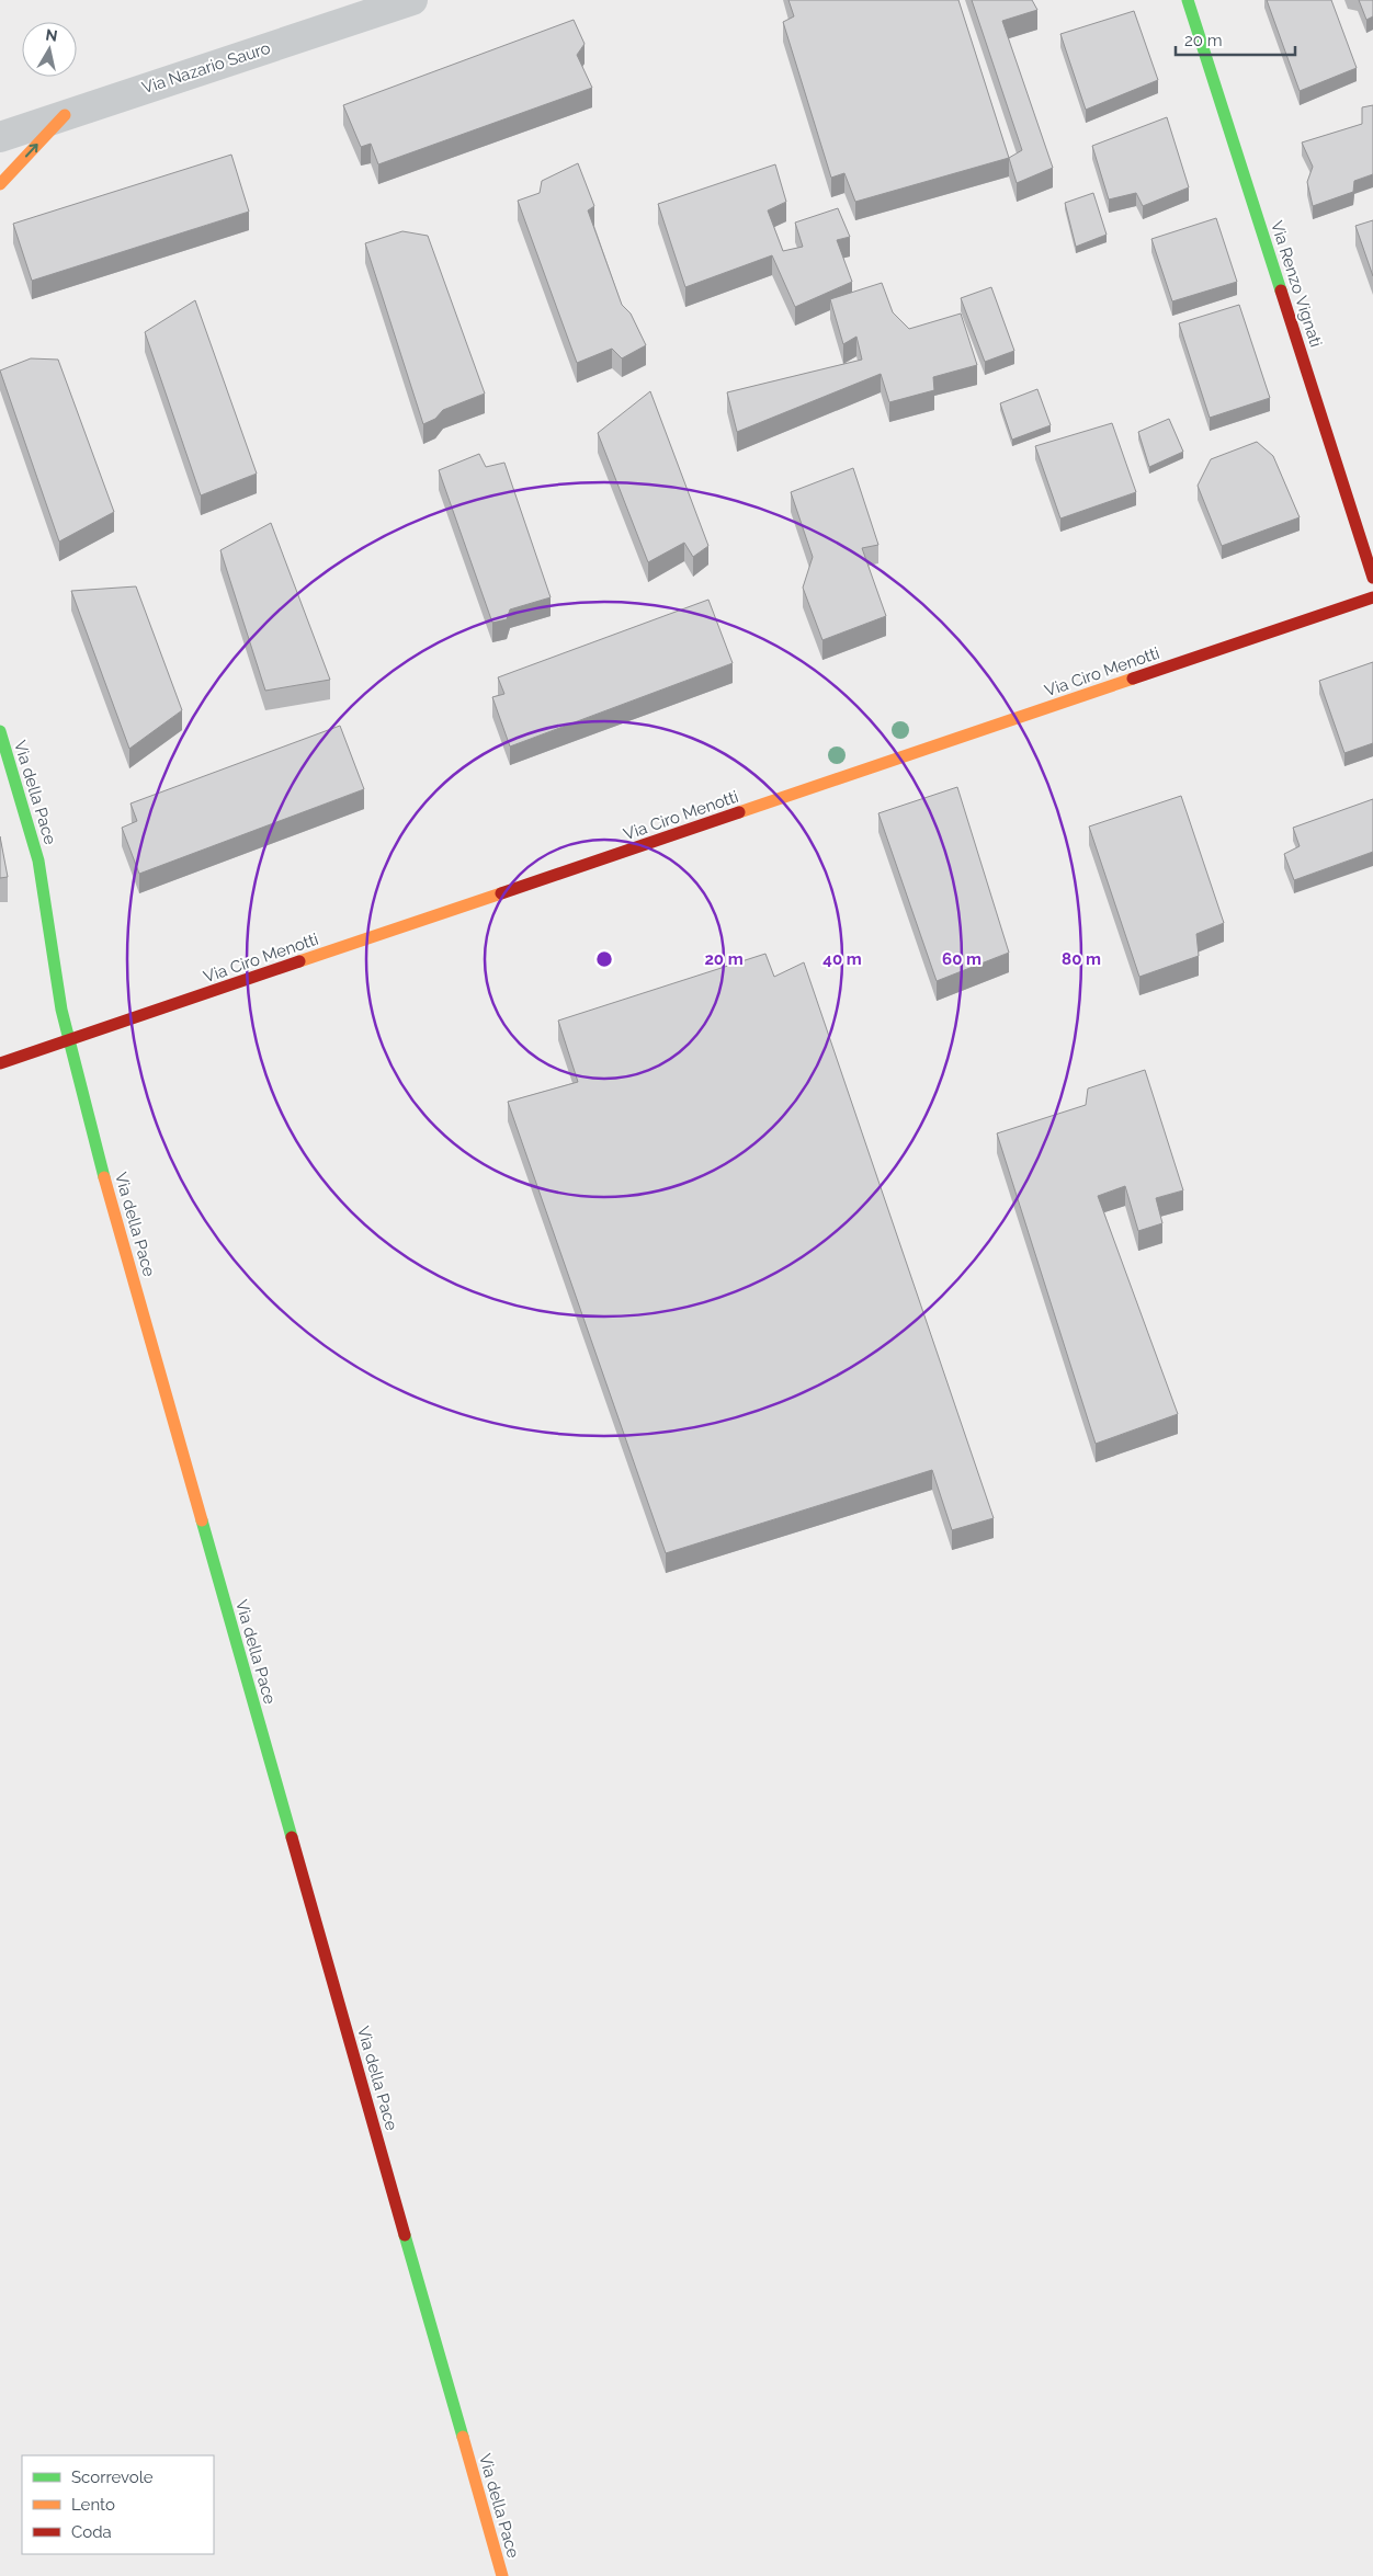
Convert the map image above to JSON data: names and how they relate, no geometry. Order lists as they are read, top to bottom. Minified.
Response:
{"streets":{"street":["Via Nazario Sauro","Via Renzo Vignati","Via Ciro Menotti","Via della Pace"]},"crossings":[["Via Ciro Menotti","Via della Pace"]],"legend":["Scorrevole","Lento","Coda"],"scale_bar":"20 m","north":"top","rings":["20 m","40 m","60 m","80 m"]}
